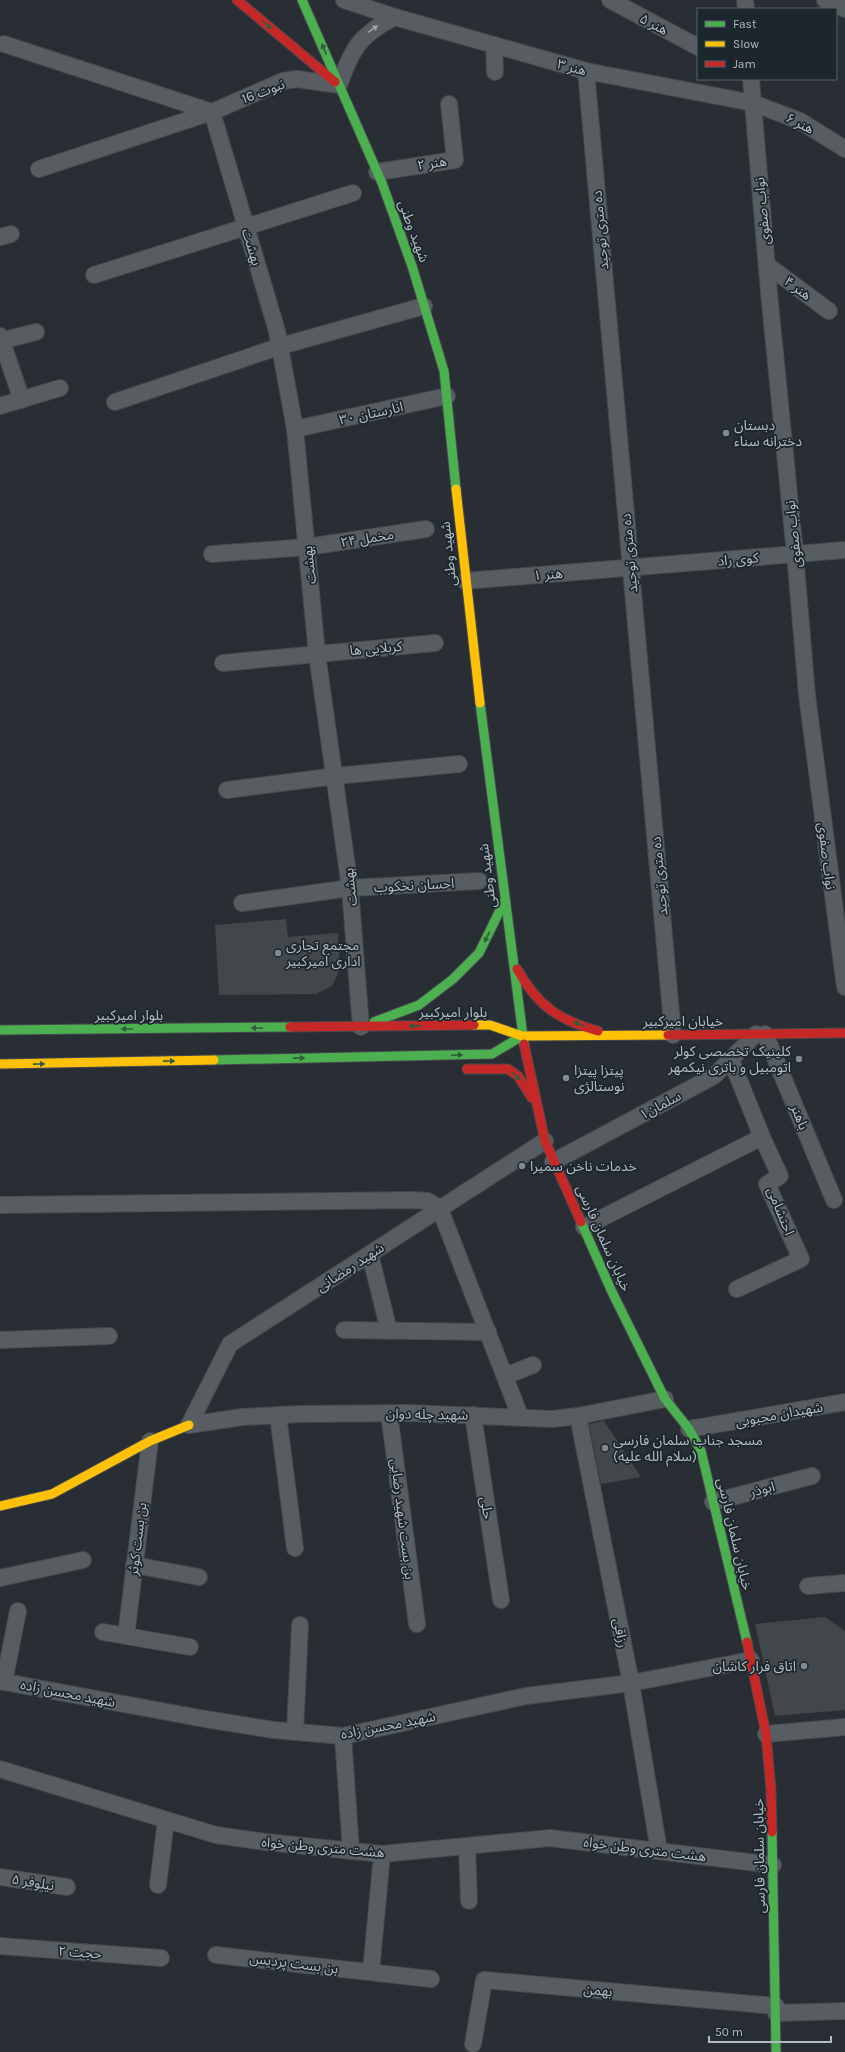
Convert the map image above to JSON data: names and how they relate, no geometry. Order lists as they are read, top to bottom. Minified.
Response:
{"streets":{"main road":["شهید وطنی","بلوار امیرکبیر","خیابان امیرکبیر","خیابان سلمان فارسی"],"street":["هنر ۵","هنر ۳","نبوت 16","هنر ۶","هنر ۲","نواب صفوی","ده متری توحید","بهشت","هنر ۴","انارستان ۳۰","مخمل ۲۴","کوی راد","هنر ۱","کربلایی ها","احسان نخکوب","سلمان۱","باهنر","احتشامی","شهید رمضانی","شهید چله دوان","شهیدان محبوبی","ابوذر","حلی","بن بست شهید رضایی","بن بست کوثر","رزاقی","شهید محسن زاده","هشت متری وطن خواه","نیلوفر ۵","حجت ۲","بن بست پردیس","بهمن"]},"crossings":[["هنر ۳","هنر ۶"],["هنر ۳","نواب صفوی"],["هنر ۳","ده متری توحید"],["نبوت 16","شهید وطنی"],["نبوت 16","بهشت"],["هنر ۶","نواب صفوی"],["هنر ۲","شهید وطنی"],["نواب صفوی","هنر ۴"],["نواب صفوی","کوی راد"],["ده متری توحید","کوی راد"],["ده متری توحید","هنر ۱"],["ده متری توحید","خیابان امیرکبیر"],["شهید وطنی","انارستان ۳۰"],["شهید وطنی","هنر ۱"],["شهید وطنی","بلوار امیرکبیر"],["شهید وطنی","خیابان امیرکبیر"],["شهید وطنی","خیابان سلمان فارسی"],["بهشت","انارستان ۳۰"],["بهشت","مخمل ۲۴"],["بهشت","کربلایی ها"],["بهشت","احسان نخکوب"],["بهشت","بلوار امیرکبیر"],["کوی راد","هنر ۱"],["بلوار امیرکبیر","خیابان امیرکبیر"],["بلوار امیرکبیر","خیابان سلمان فارسی"],["خیابان امیرکبیر","سلمان۱"],["خیابان امیرکبیر","باهنر"],["خیابان امیرکبیر","خیابان سلمان فارسی"],["سلمان۱","باهنر"],["سلمان۱","احتشامی"],["سلمان۱","خیابان سلمان فارسی"],["خیابان سلمان فارسی","شهید رمضانی"],["خیابان سلمان فارسی","شهید چله دوان"],["خیابان سلمان فارسی","شهیدان محبوبی"],["خیابان سلمان فارسی","ابوذر"],["خیابان سلمان فارسی","شهید محسن زاده"],["خیابان سلمان فارسی","هشت متری وطن خواه"],["خیابان سلمان فارسی","بهمن"],["شهید رمضانی","شهید چله دوان"],["شهید چله دوان","حلی"],["شهید چله دوان","بن بست شهید رضایی"],["شهید چله دوان","رزاقی"],["رزاقی","شهید محسن زاده"],["رزاقی","هشت متری وطن خواه"]],"places":["دبستان دخترانه سناء","مجتمع تجاری اداری امیرکبیر","کلینیک تخصصی کولر اتومبیل و باتری نیکمهر","پیتزا پیتزا نوستالژی","خدمات ناخن سمیرا","مسجد جناب سلمان فارسی (سلام الله علیه)","اتاق فرار کاشان"],"legend":["Fast","Slow","Jam"],"scale_bar":"50 m"}
